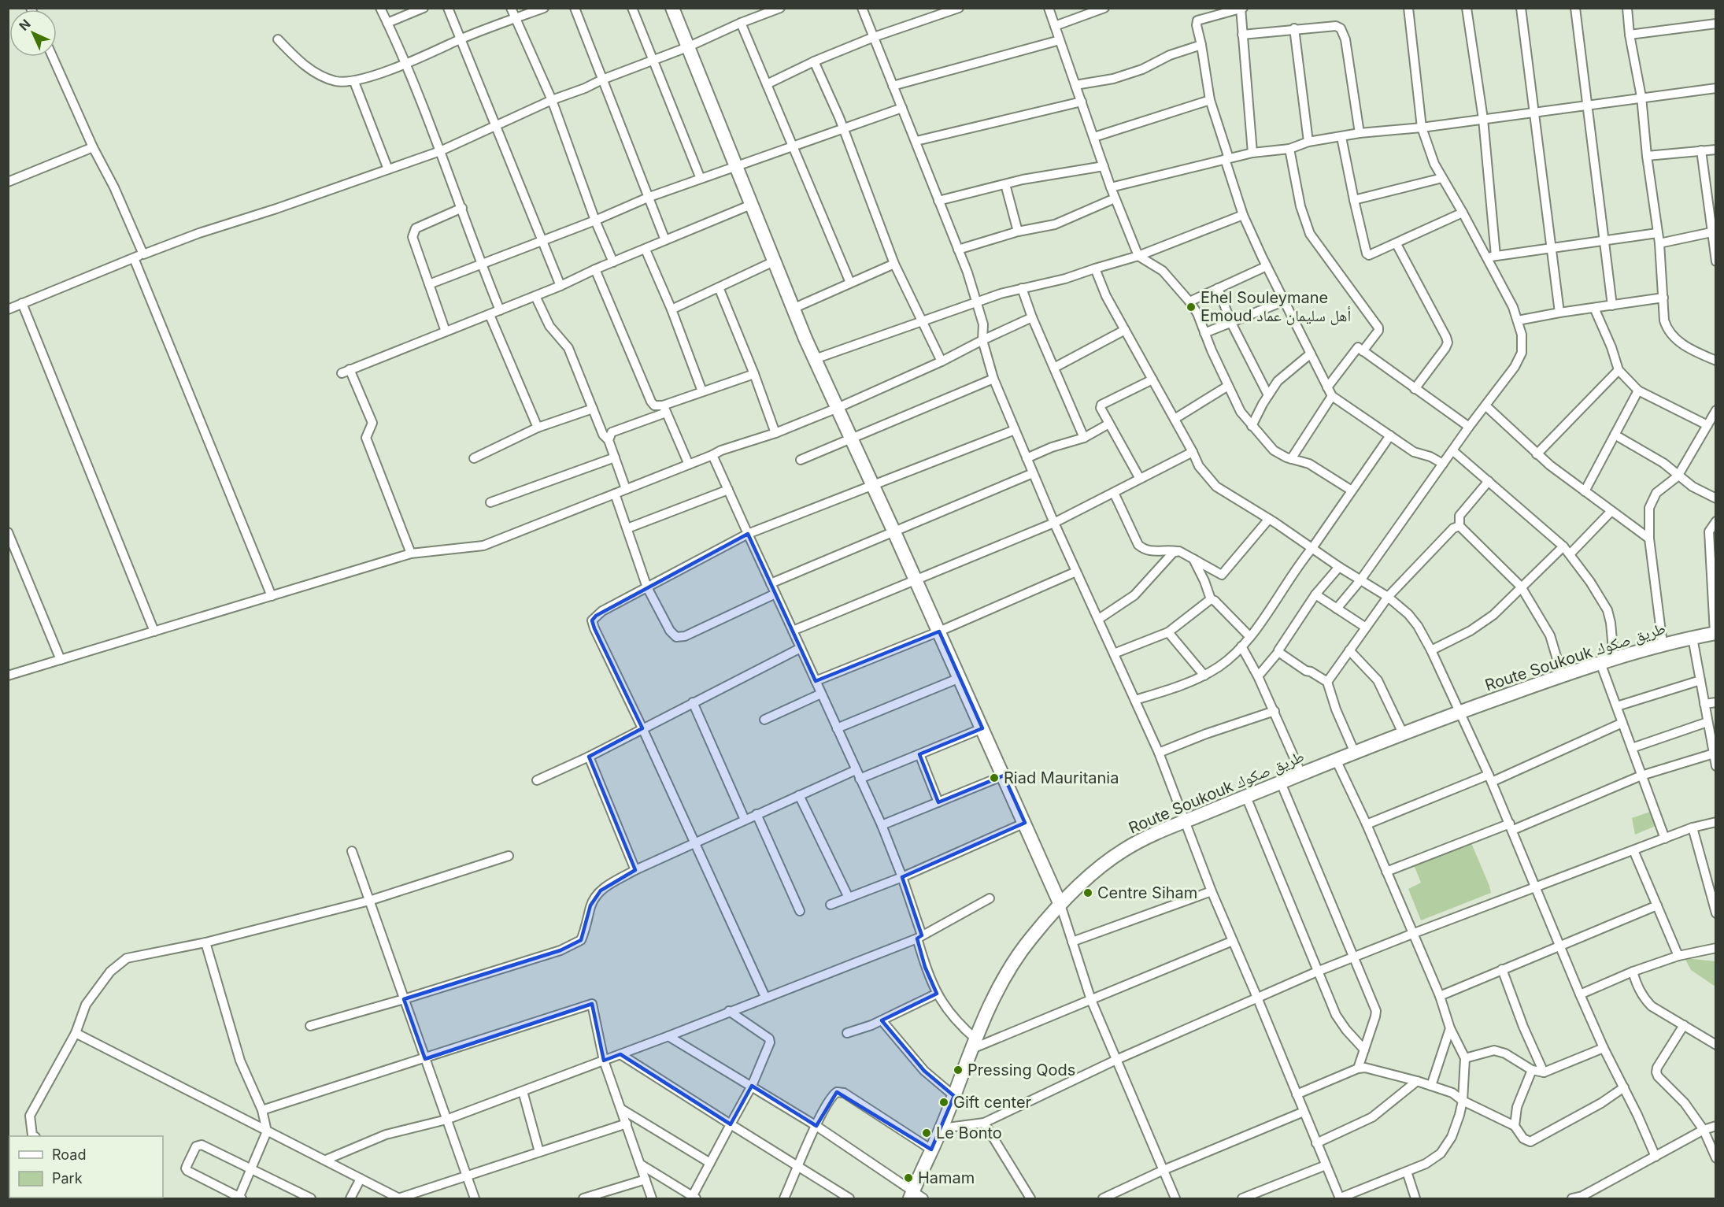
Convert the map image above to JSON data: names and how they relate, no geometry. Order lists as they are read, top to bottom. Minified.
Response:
{"streets":{"street":["Route Soukouk طريق صكوك"]},"places":["Ehel Souleymane Emoud أهل سليمان عماد","Riad Mauritania","Centre Siham","Pressing Qods","Gift center","Le Bonto","Hamam"],"legend":["Road","Park"],"north":"top left"}
